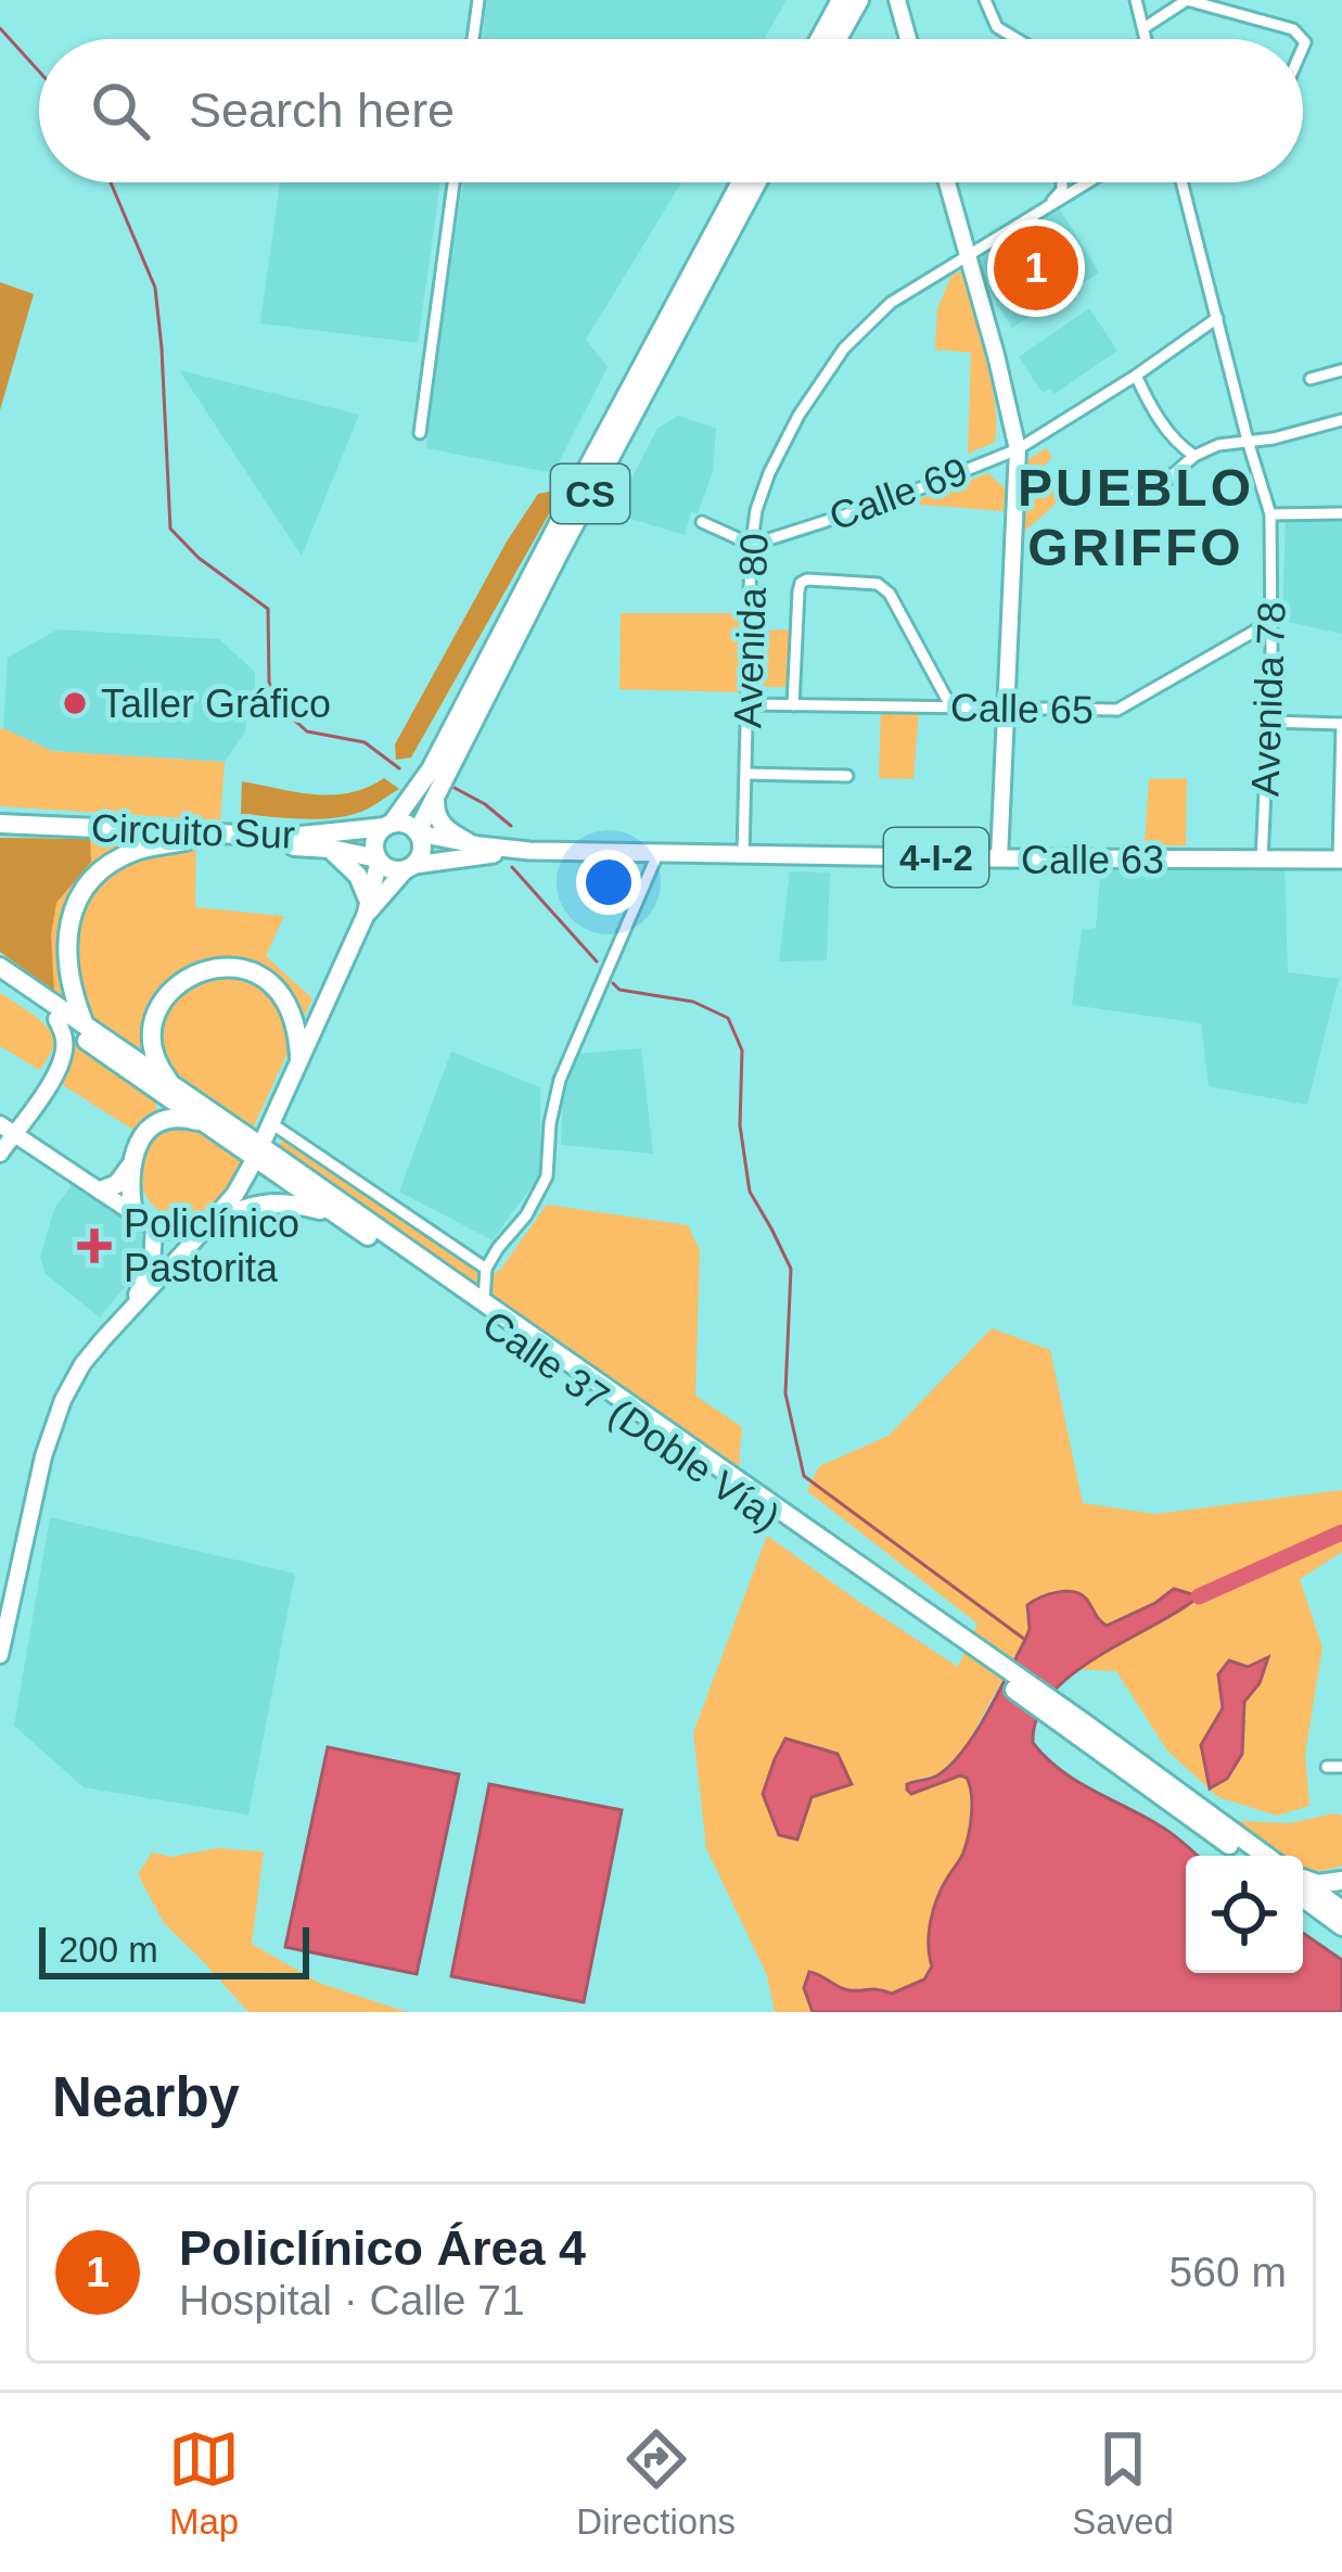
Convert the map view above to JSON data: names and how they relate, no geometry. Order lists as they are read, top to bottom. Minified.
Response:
{"streets":{"highway":["CS","Circuito Sur","Calle 37 (Doble Vía)"],"main road":["4-I-2","Calle 63"],"street":["Calle 69","Avenida 80","Avenida 78","Calle 65"]},"crossings":[["CS","Circuito Sur"],["CS","Calle 63"],["Calle 69","Avenida 80"],["Calle 69","Avenida 78"],["Avenida 80","Calle 65"],["Avenida 80","Calle 63"],["Avenida 78","Calle 65"],["Avenida 78","Calle 63"],["Circuito Sur","Calle 63"]],"districts":["PUEBLO GRIFFO"],"places":{"other":["Taller Gráfico"],"health":["Policlínico Pastorita"]},"scale_bar":"200 m","page":{"search":"Search here","pins":"1","scale":"200 m","heading":"Nearby","list":[{"mark":"1","name":"Policlínico Área 4","note":"Hospital · Calle 71","value":"560 m"}],"nav":["Map","Directions","Saved"]}}
